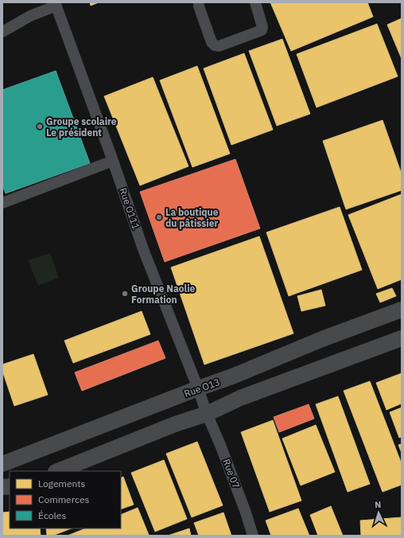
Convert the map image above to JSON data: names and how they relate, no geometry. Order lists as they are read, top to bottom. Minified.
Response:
{"streets":{"main road":["Rue O13"],"street":["Rue O111","Rue 07"]},"crossings":[["Rue O111","Rue O13"],["Rue O111","Rue 07"]],"places":["Groupe scolaire Le président","La boutique du pâtissier","Groupe Naolie Formation"],"legend":["Logements","Commerces","Écoles"],"north":"top"}
